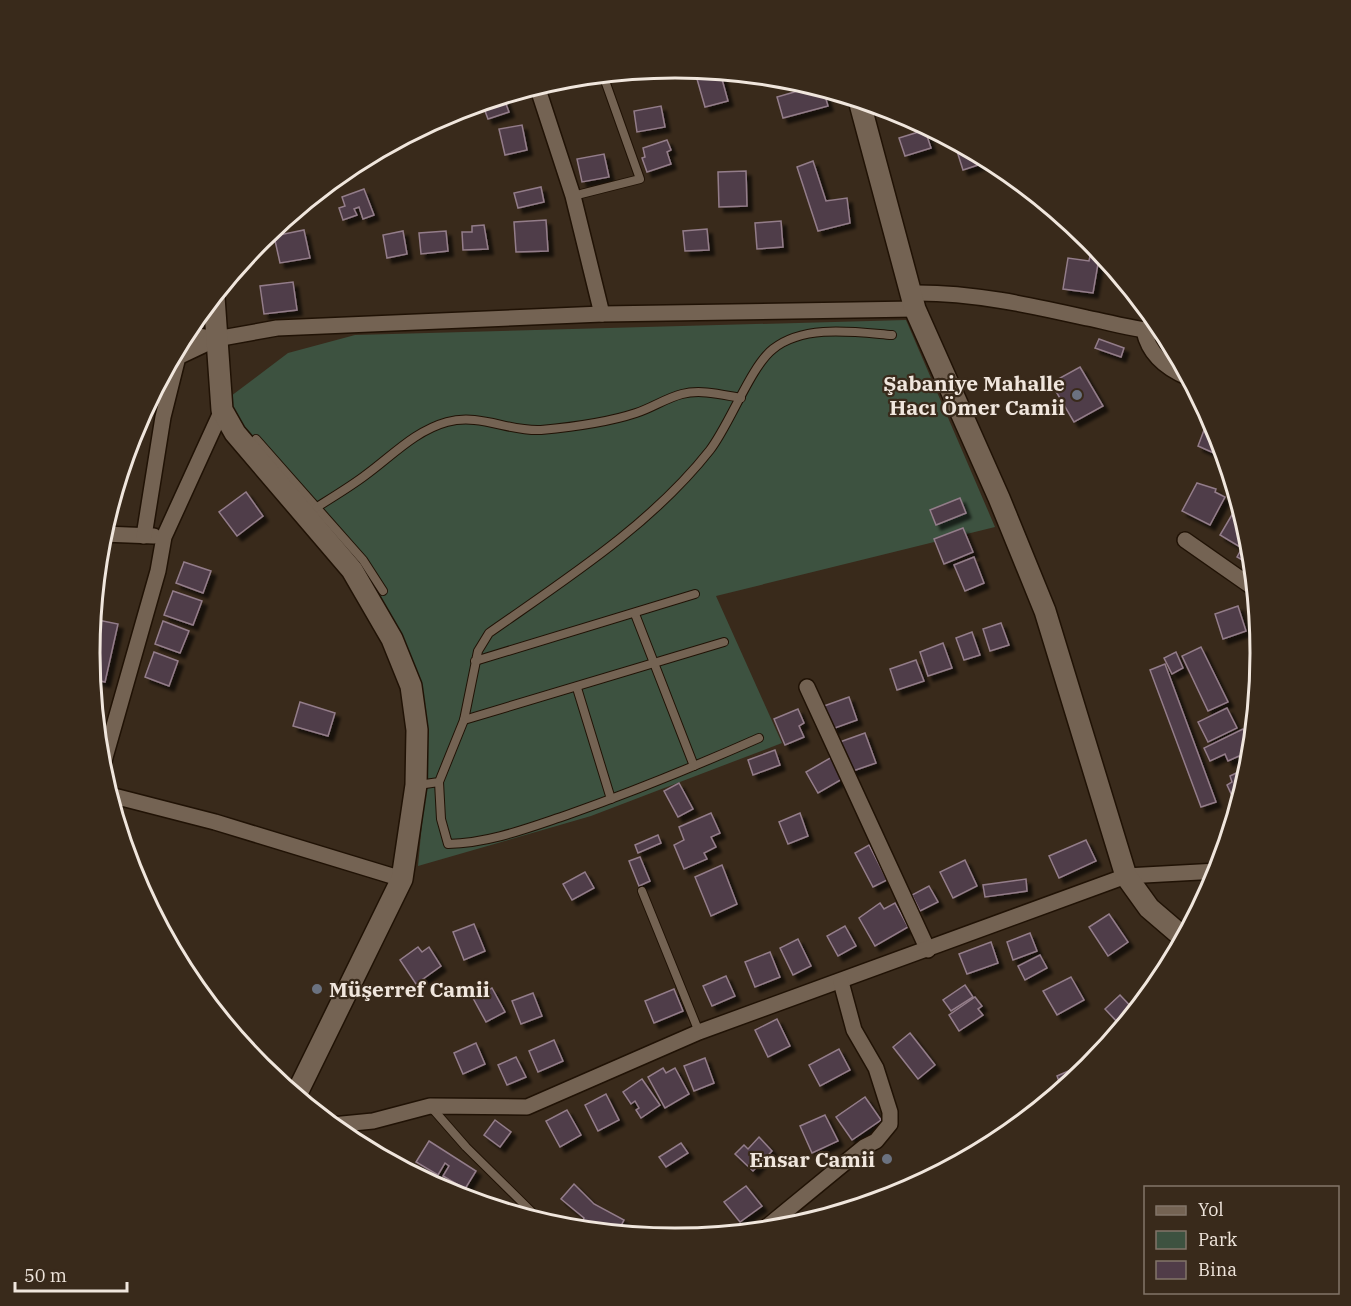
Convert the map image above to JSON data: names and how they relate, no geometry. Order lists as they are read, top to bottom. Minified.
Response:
{"places":["Şabaniye Mahalle Hacı Ömer Camii","Müşerref Camii","Ensar Camii"],"legend":["Yol","Park","Bina"],"scale_bar":"50 m"}
